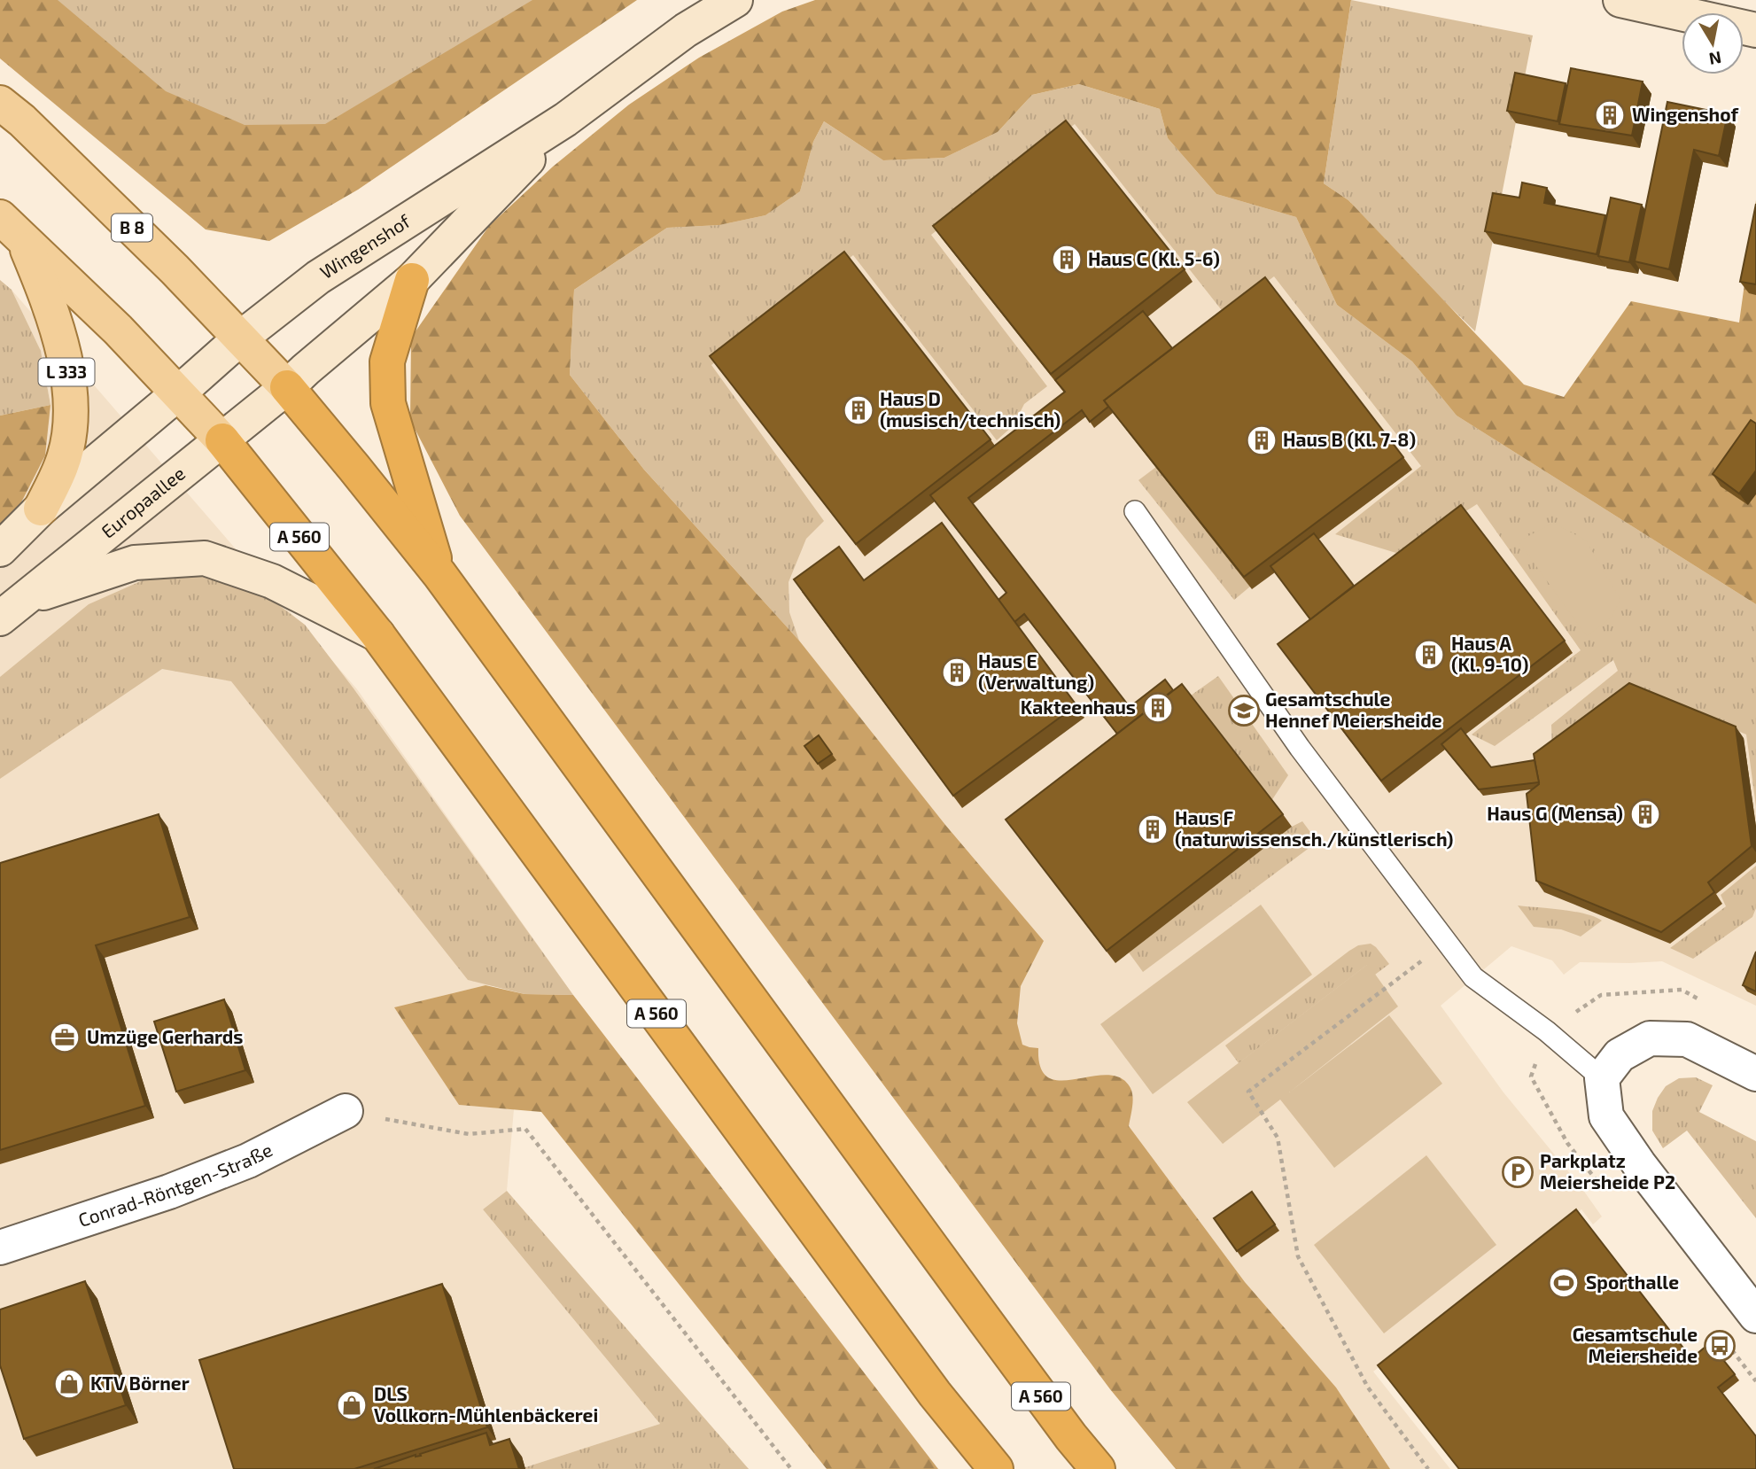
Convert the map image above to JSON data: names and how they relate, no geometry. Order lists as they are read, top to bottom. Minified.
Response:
{"streets":{"highway":["A 560"],"main road":["B 8","Wingenshof","L 333","Europaallee"],"street":["Conrad-Röntgen-Straße"]},"crossings":[["B 8","Wingenshof"],["B 8","Europaallee"],["B 8","A 560"],["Wingenshof","L 333"],["Wingenshof","Europaallee"],["Wingenshof","A 560"],["Europaallee","A 560"]],"places":{"building":["Wingenshof","Haus C (Kl. 5-6)","Haus D (musisch/technisch)","Haus B (Kl. 7-8)","Haus A (Kl. 9-10)","Haus E (Verwaltung)","Kakteenhaus","Haus G (Mensa)","Haus F (naturwissensch./künstlerisch)"],"school or university":["Gesamtschule Hennef Meiersheide"],"office":["Umzüge Gerhards"],"parking":["Parkplatz Meiersheide P2"],"sports":["Sporthalle"],"bus stop":["Gesamtschule Meiersheide"],"shop":["KTV Börner","DLS Vollkorn-Mühlenbäckerei"]},"north":"bottom"}
